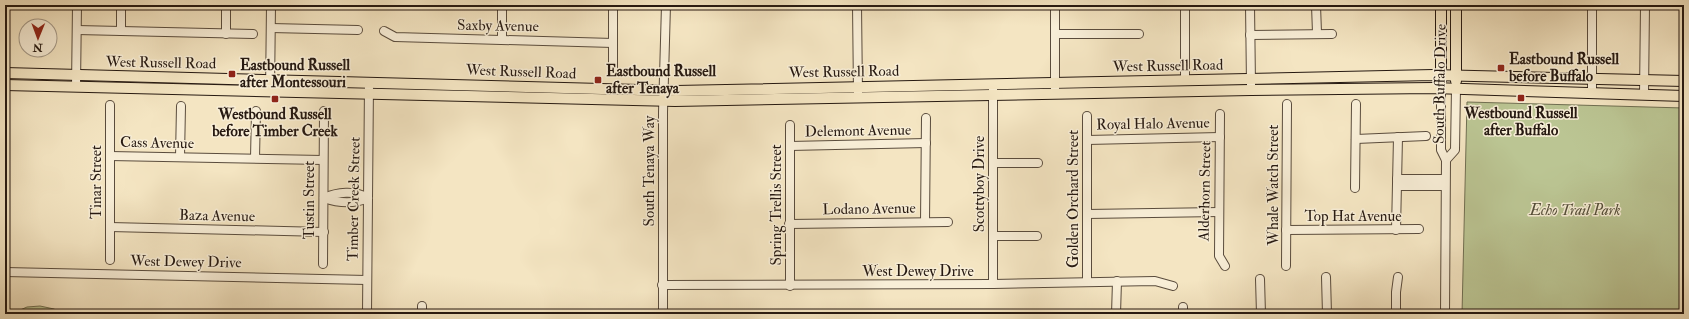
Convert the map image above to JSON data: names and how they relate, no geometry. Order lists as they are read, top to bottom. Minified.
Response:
{"streets":{"main road":["West Russell Road","South Buffalo Drive"],"street":["Saxby Avenue","Royal Halo Avenue","Delemont Avenue","Cass Avenue","South Tenaya Way","Tinar Street","Scottyboy Drive","Whale Watch Street","Alderhorn Street","Timber Creek Street","Golden Orchard Street","Tustin Street","Spring Trellis Street","Lodano Avenue","Baza Avenue","Top Hat Avenue","West Dewey Drive"]},"crossings":[["West Russell Road","South Buffalo Drive"],["West Russell Road","South Tenaya Way"],["West Russell Road","Scottyboy Drive"],["West Russell Road","Timber Creek Street"],["Royal Halo Avenue","Alderhorn Street"],["Royal Halo Avenue","Golden Orchard Street"],["Delemont Avenue","Spring Trellis Street"],["Cass Avenue","Tinar Street"],["Cass Avenue","Tustin Street"],["South Tenaya Way","West Dewey Drive"],["Tinar Street","Baza Avenue"],["Scottyboy Drive","West Dewey Drive"],["Whale Watch Street","Top Hat Avenue"],["Timber Creek Street","West Dewey Drive"],["Golden Orchard Street","West Dewey Drive"],["Tustin Street","Baza Avenue"],["Spring Trellis Street","Lodano Avenue"],["Spring Trellis Street","West Dewey Drive"]],"parks":["Echo Trail Park"],"places":{"transit":["Eastbound Russell before Buffalo","Eastbound Russell after Montessouri","Eastbound Russell after Tenaya","Westbound Russell after Buffalo","Westbound Russell before Timber Creek"]},"north":"bottom"}
